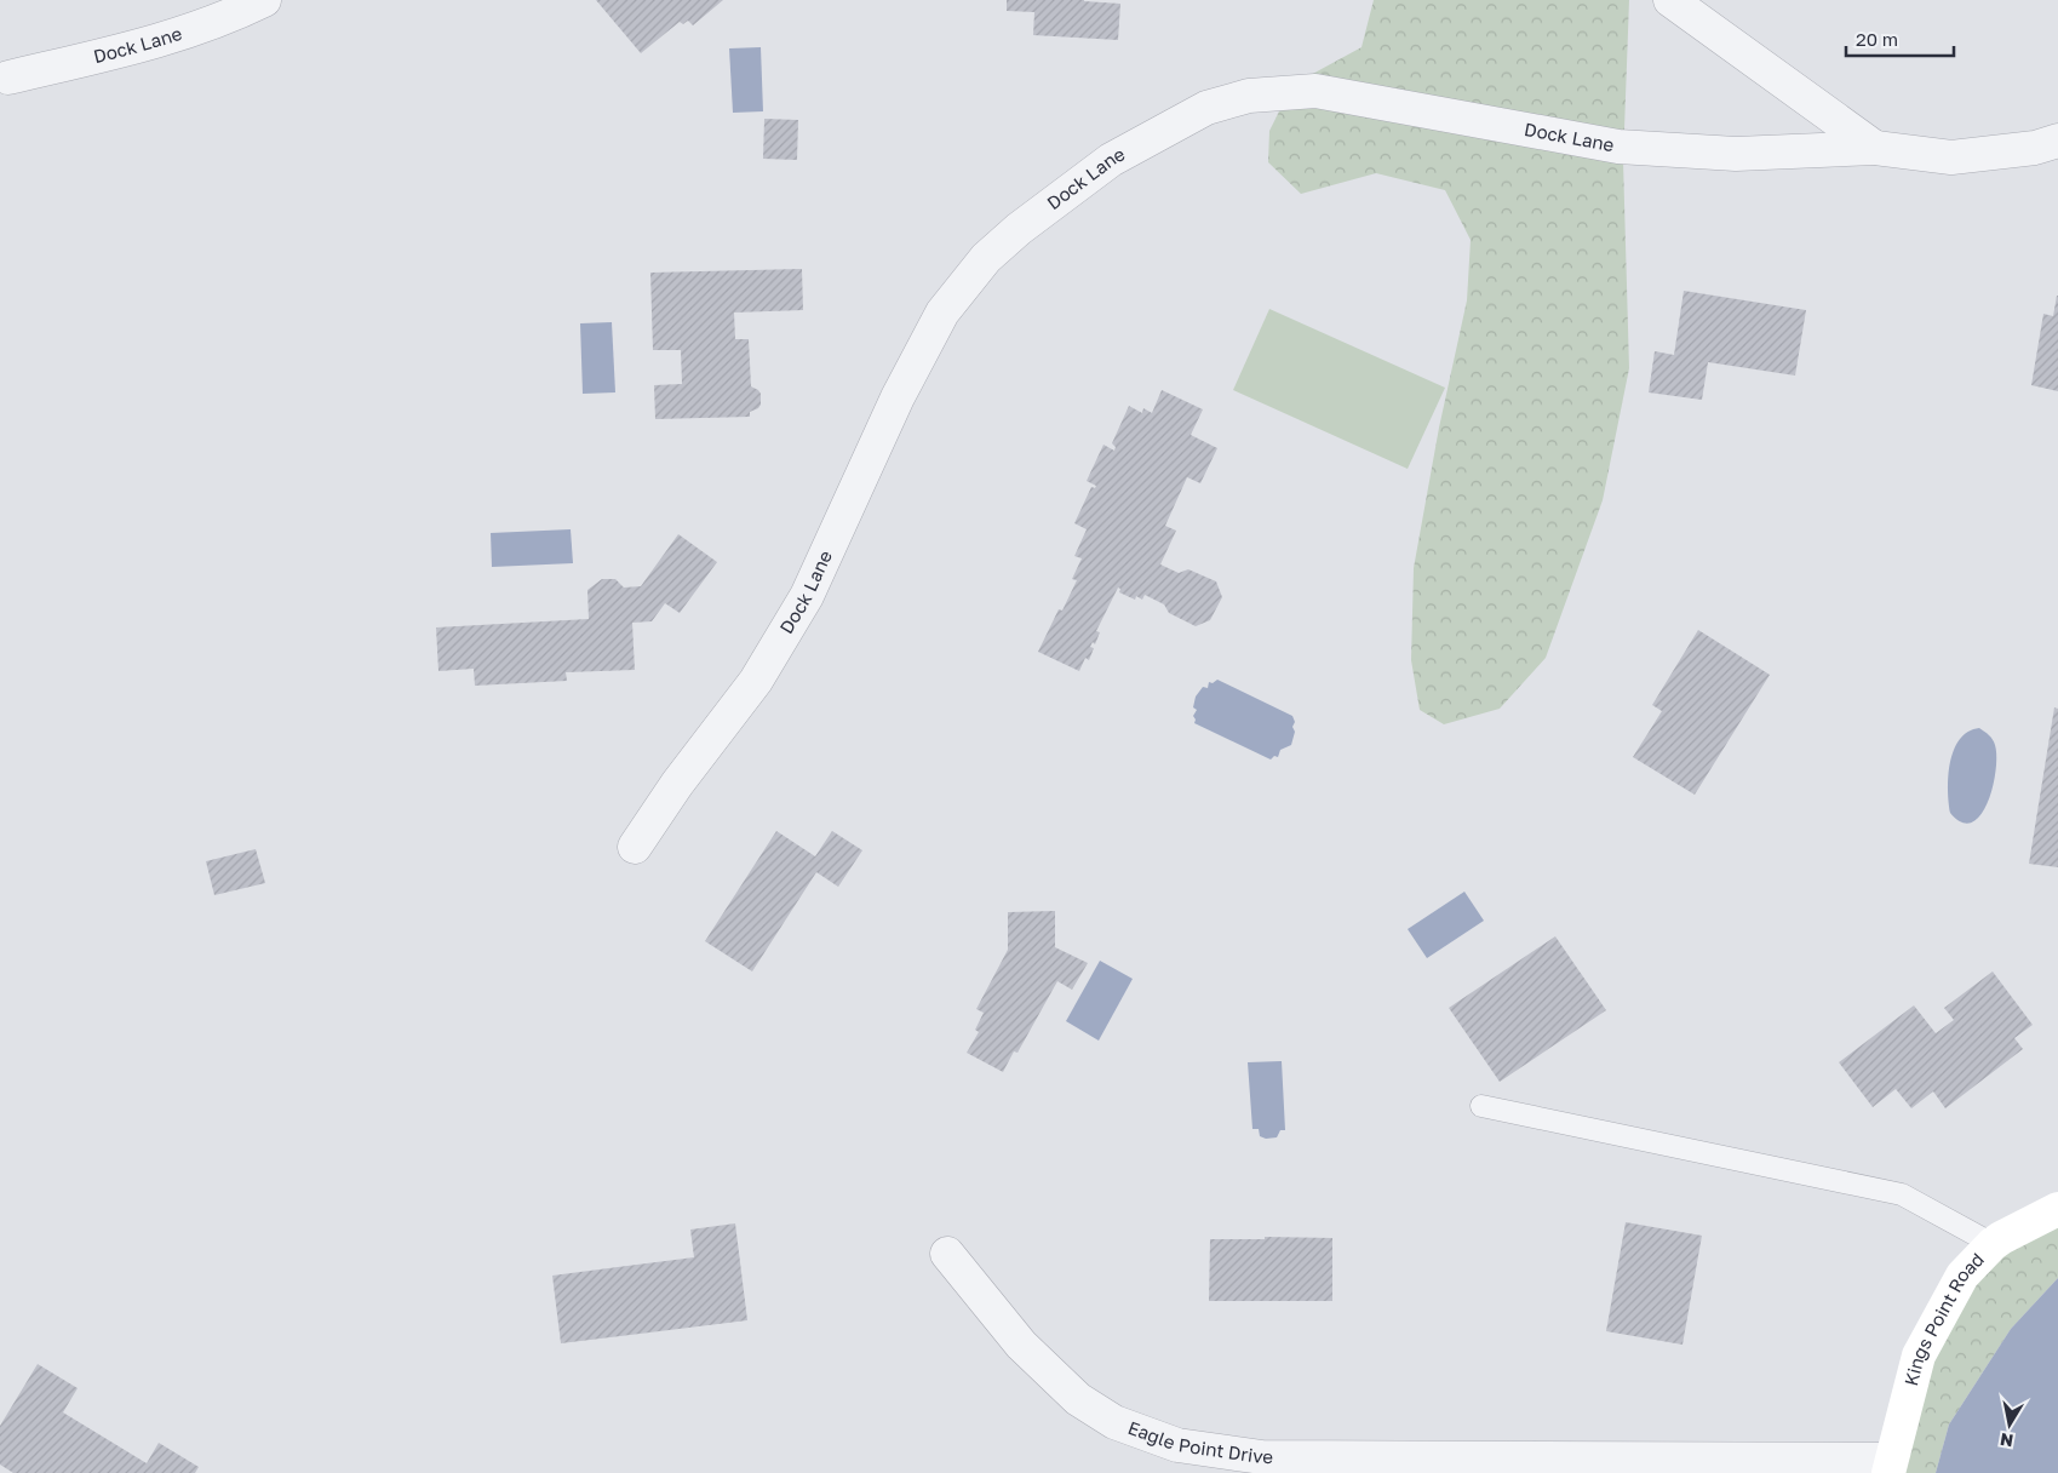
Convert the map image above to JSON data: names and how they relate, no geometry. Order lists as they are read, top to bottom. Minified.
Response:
{"streets":{"main road":["Kings Point Road"],"street":["Dock Lane","Eagle Point Drive"]},"crossings":[["Kings Point Road","Eagle Point Drive"]],"scale_bar":"20 m","north":"bottom"}
